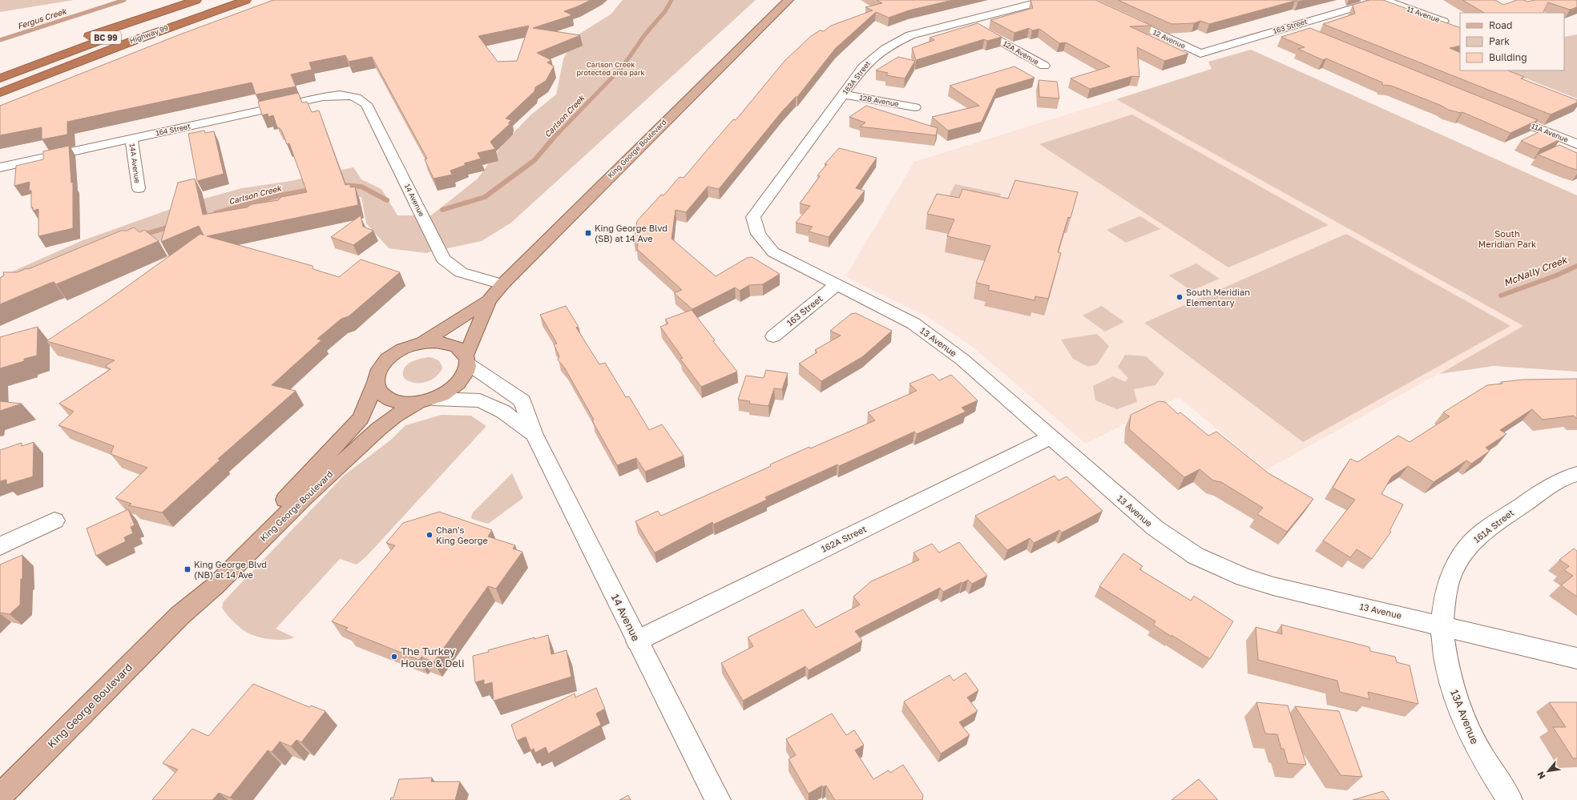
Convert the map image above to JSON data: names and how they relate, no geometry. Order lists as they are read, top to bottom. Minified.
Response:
{"streets":{"highway":["Highway 99","BC 99"],"main road":["King George Boulevard"],"street":["11 Avenue","163 Street","12 Avenue","12A Avenue","163A Street","12B Avenue","164 Street","11A Avenue","14A Avenue","14 Avenue","13 Avenue","161A Street","162A Street","13A Avenue"]},"crossings":[["163 Street","12 Avenue"],["163 Street","13 Avenue"],["12A Avenue","163A Street"],["163A Street","12B Avenue"],["163A Street","13 Avenue"],["164 Street","14A Avenue"],["164 Street","14 Avenue"],["King George Boulevard","14 Avenue"],["14 Avenue","162A Street"],["13 Avenue","161A Street"],["13 Avenue","162A Street"],["13 Avenue","13A Avenue"],["161A Street","13A Avenue"]],"water":["Fergus Creek","Carlson Creek","McNally Creek"],"parks":["Carlson Creek protected area park","South Meridian Park"],"places":{"transit":["King George Blvd (SB) at 14 Ave","King George Blvd (NB) at 14 Ave"],"other":["South Meridian Elementary","Chan's King George","The Turkey House & Deli"]},"legend":["Road","Park","Building"],"north":"bottom left"}
